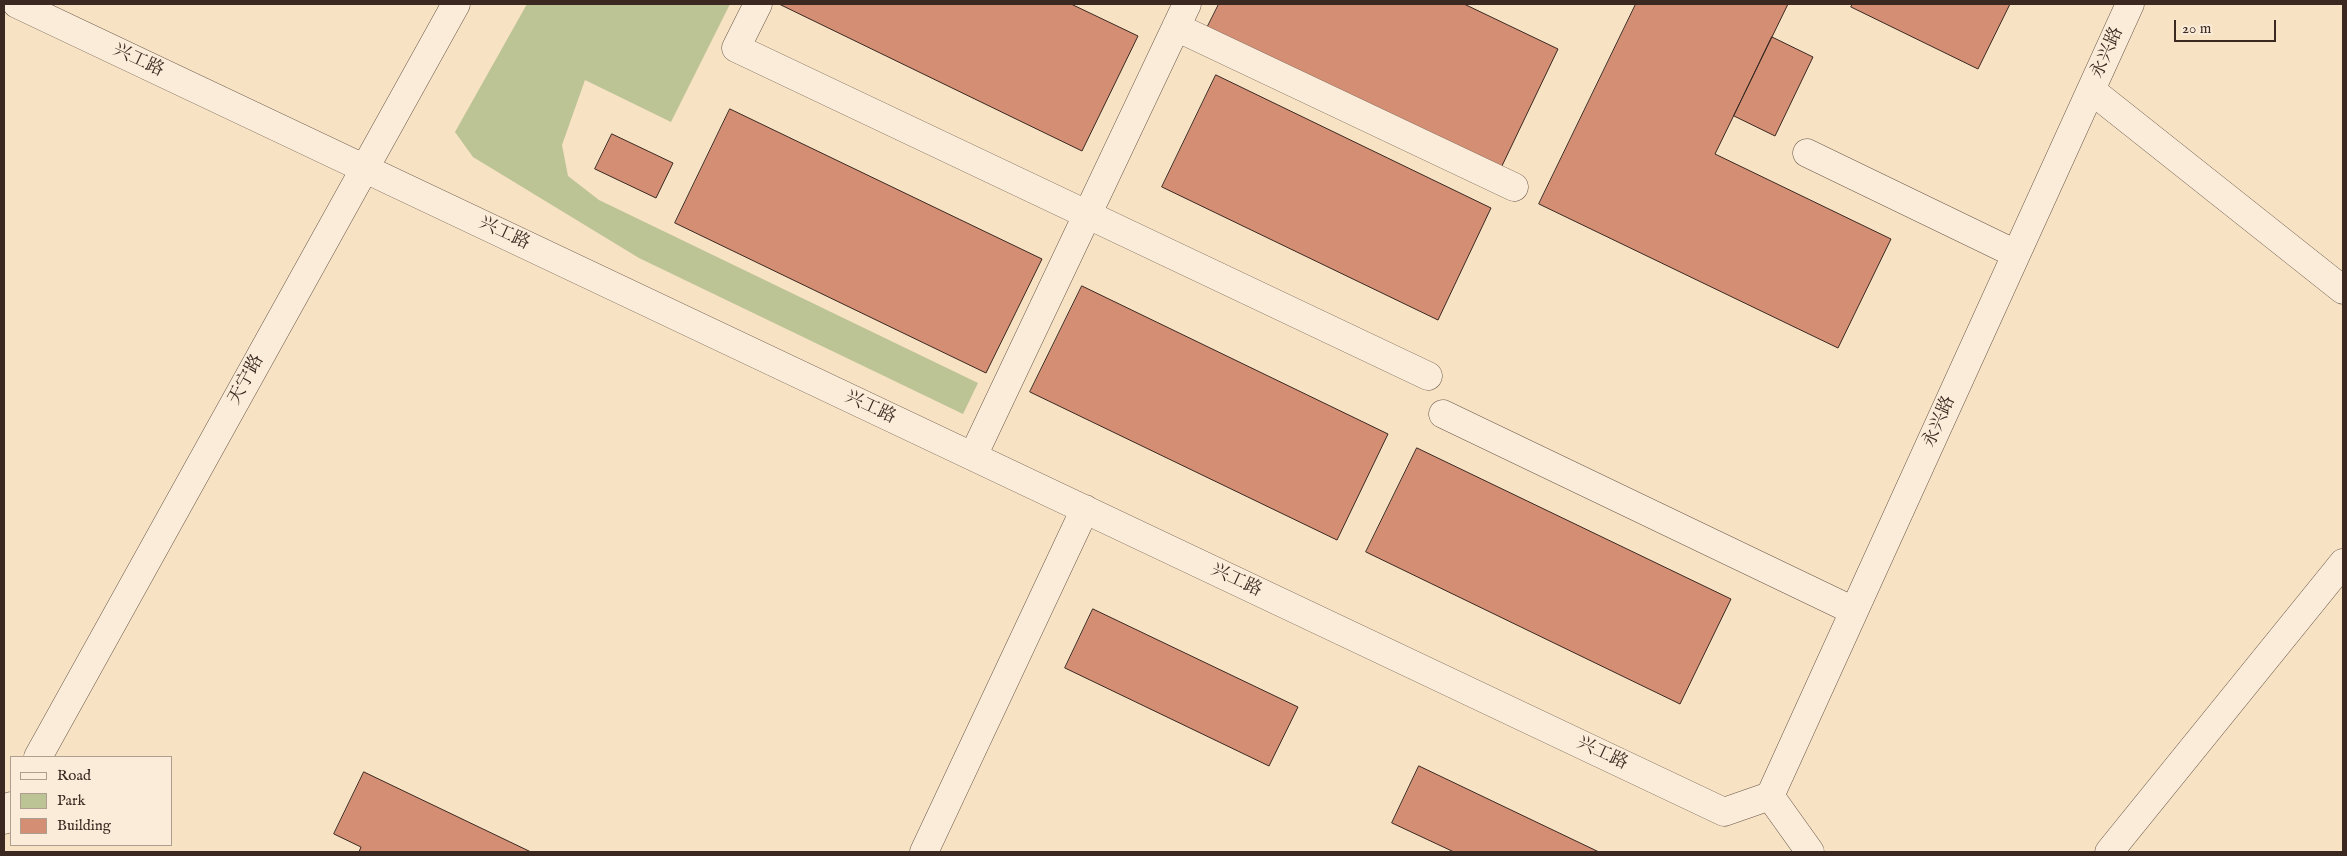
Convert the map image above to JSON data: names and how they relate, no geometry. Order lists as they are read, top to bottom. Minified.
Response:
{"streets":{"street":["永兴路","兴工路","天宁路"]},"crossings":[["永兴路","兴工路"],["兴工路","天宁路"]],"legend":["Road","Park","Building"],"scale_bar":"20 m"}
